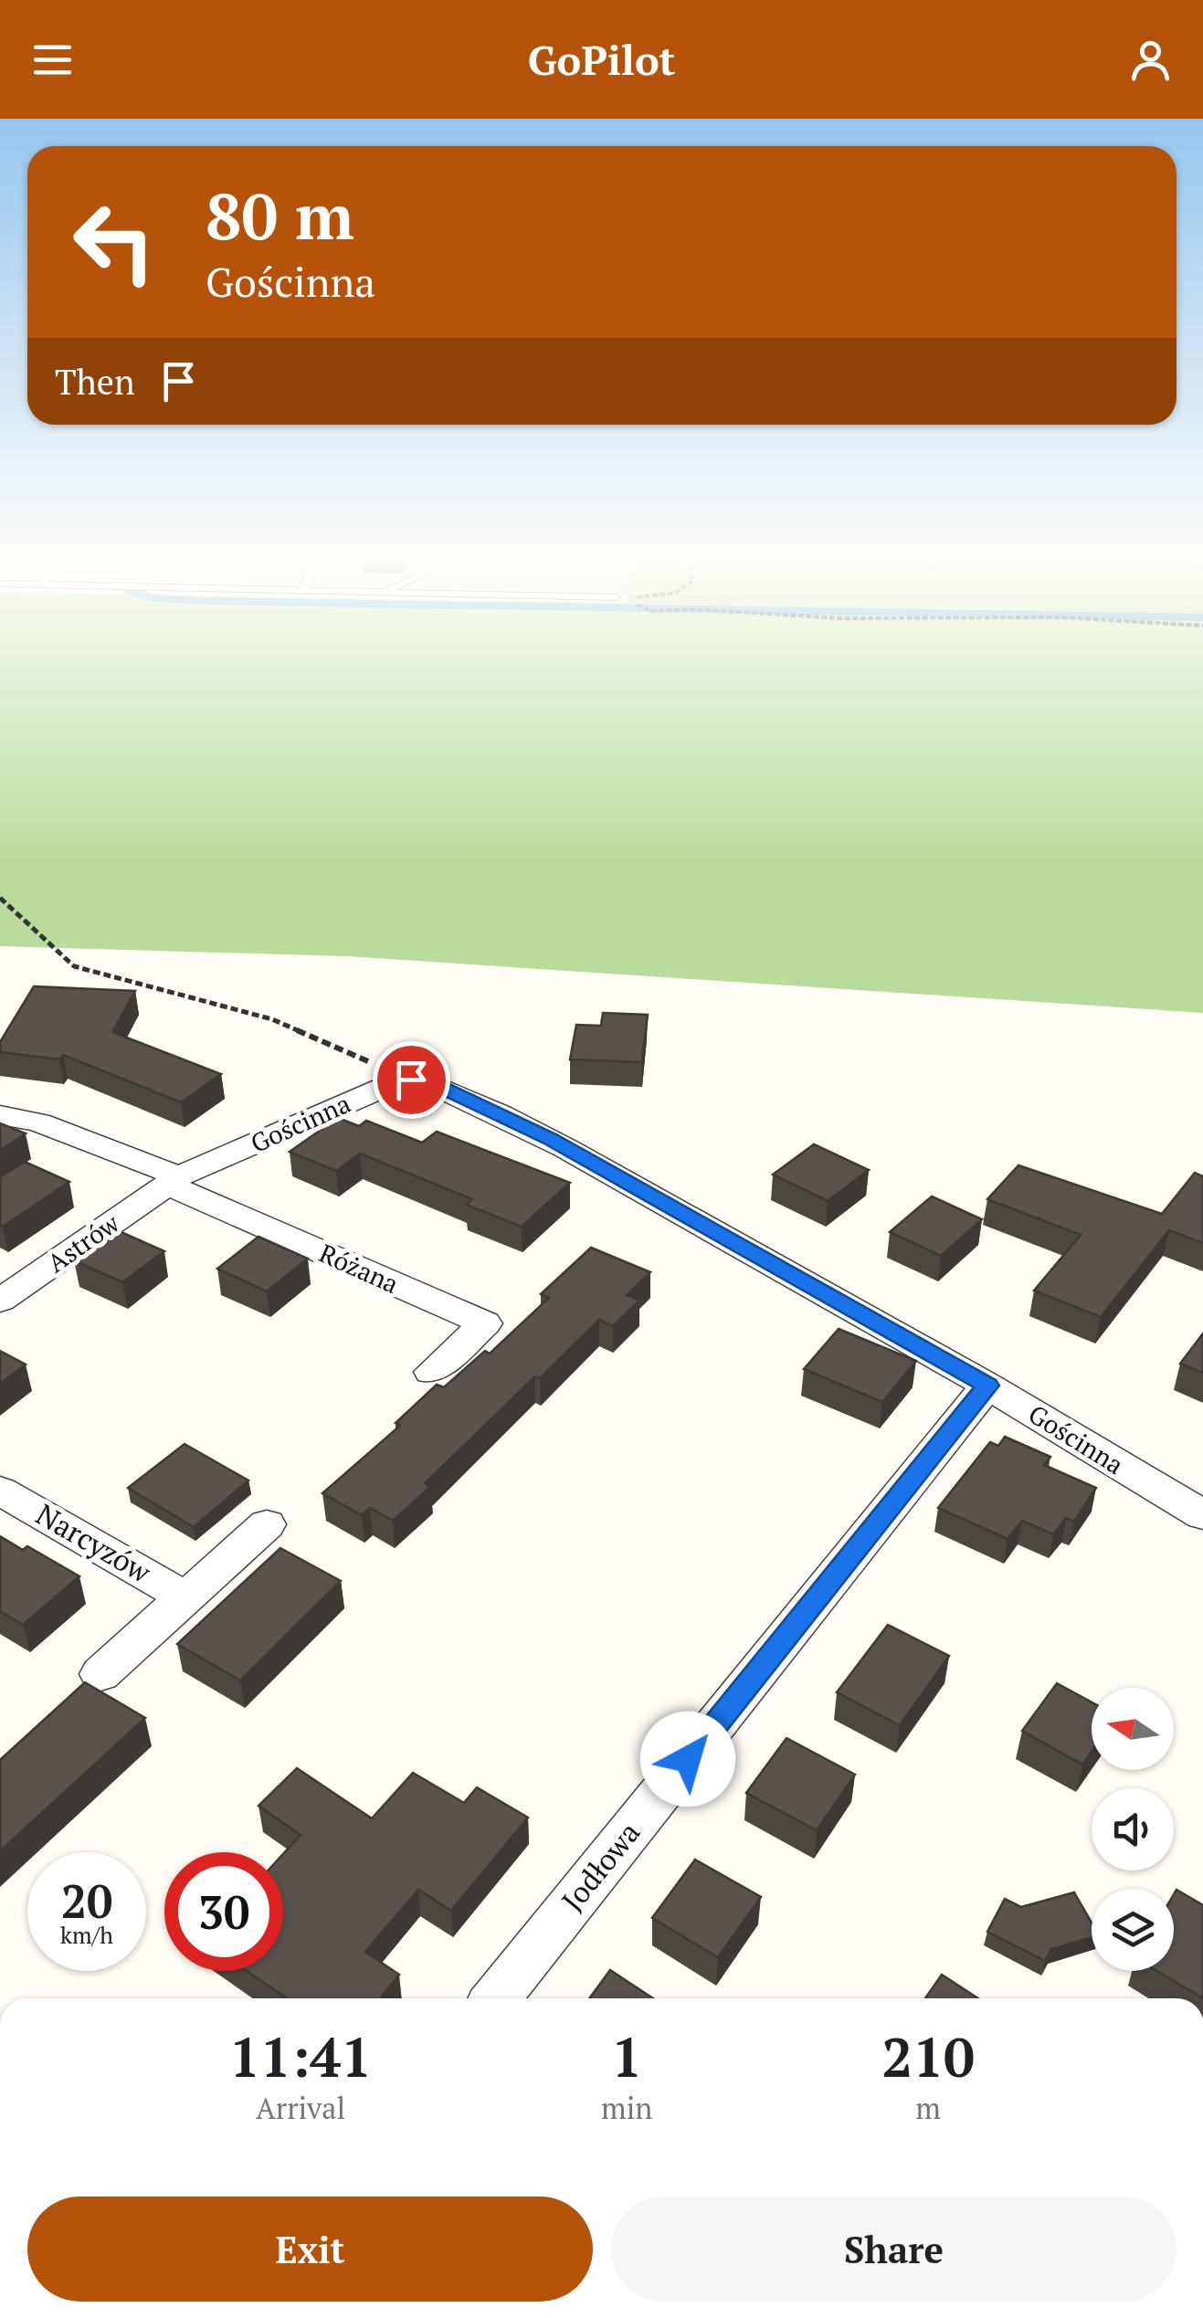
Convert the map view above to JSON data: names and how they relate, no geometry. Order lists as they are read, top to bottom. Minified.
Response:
{"streets":{"street":["Gościnna","Astrów","Różana","Narcyzów","Jodłowa"]},"crossings":[["Gościnna","Astrów"],["Gościnna","Różana"],["Gościnna","Jodłowa"],["Astrów","Różana"]],"north":"left","page":{"header":"GoPilot","turn":["80 m","Gościnna"],"then":"Then","speed":"20 km/h","limit":"30","eta":["11:41","Arrival","1","min","210","m"],"buttons":["Exit","Share"]}}
